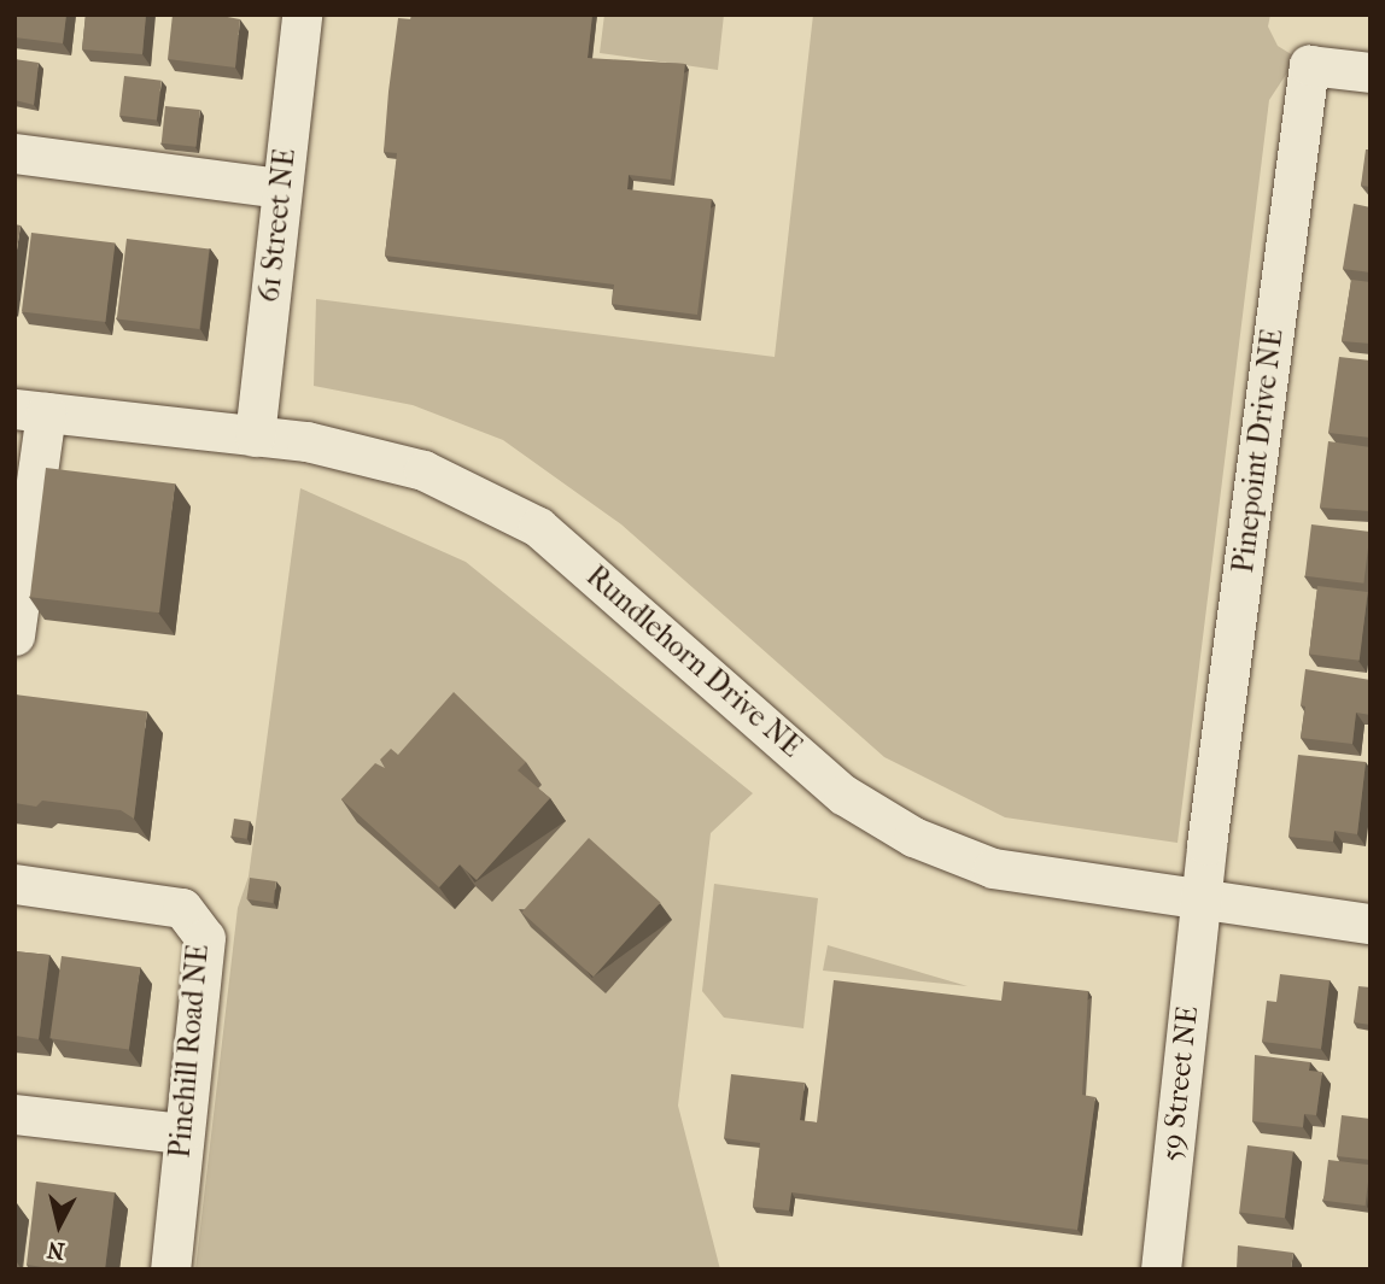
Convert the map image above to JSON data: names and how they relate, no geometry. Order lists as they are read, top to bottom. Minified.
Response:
{"streets":{"street":["61 Street NE","Pinepoint Drive NE","Rundlehorn Drive NE","Pinehill Road NE","59 Street NE"]},"crossings":[["61 Street NE","Rundlehorn Drive NE"],["Pinepoint Drive NE","Rundlehorn Drive NE"],["Pinepoint Drive NE","59 Street NE"],["Rundlehorn Drive NE","59 Street NE"]],"north":"bottom"}
